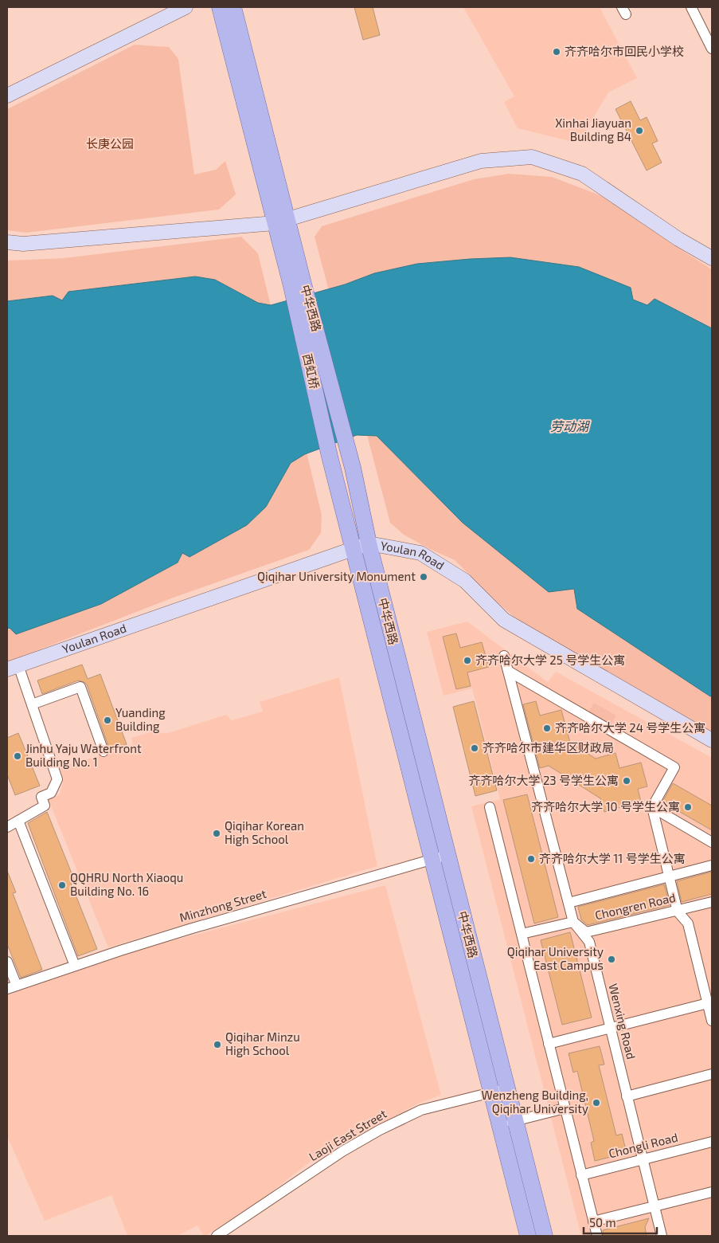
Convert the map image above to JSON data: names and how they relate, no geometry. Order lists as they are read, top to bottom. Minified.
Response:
{"streets":{"main road":["中华西路","西虹桥"],"street":["Youlan Road","Minzhong Street","Chongren Road","Wenxing Road","Laoji East Street","Chongli Road"]},"crossings":[["中华西路","西虹桥"],["中华西路","Youlan Road"],["中华西路","Minzhong Street"],["中华西路","Laoji East Street"],["Chongren Road","Wenxing Road"],["Wenxing Road","Chongli Road"]],"water":["劳动湖"],"parks":["长庚公园"],"places":["齐齐哈尔市回民小学校","Xinhai Jiayuan Building B4","Qiqihar University Monument","齐齐哈尔大学 25 号学生公寓","Yuanding Building","齐齐哈尔大学 24 号学生公寓","齐齐哈尔市建华区财政局","Jinhu Yaju Waterfront Building No. 1","齐齐哈尔大学 23 号学生公寓","齐齐哈尔大学 10 号学生公寓","Qiqihar Korean High School","齐齐哈尔大学 11 号学生公寓","QQHRU North Xiaoqu Building No. 16","Qiqihar University East Campus","Qiqihar Minzu High School","Wenzheng Building, Qiqihar University"],"scale_bar":"50 m"}
